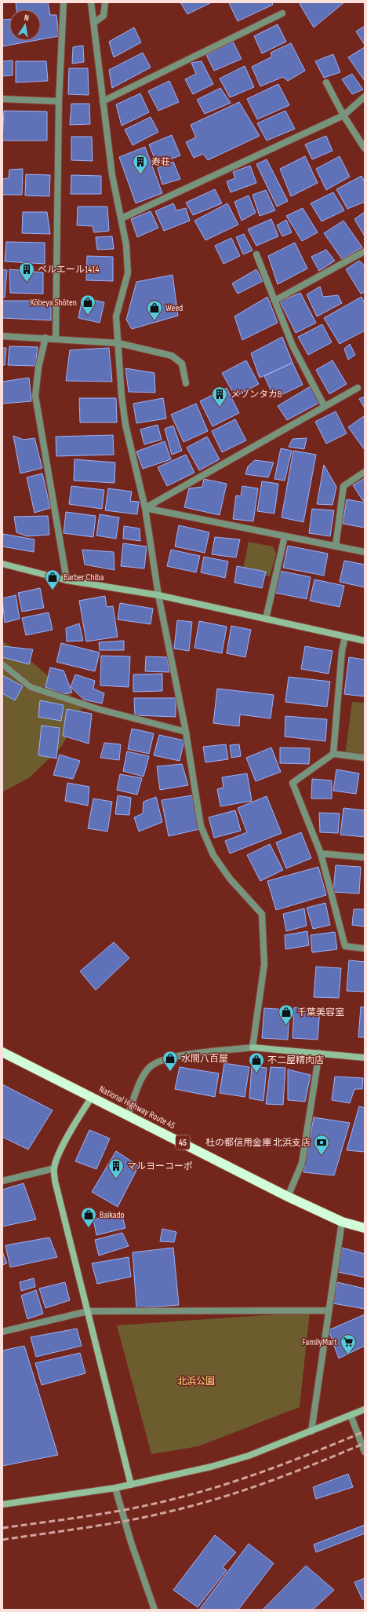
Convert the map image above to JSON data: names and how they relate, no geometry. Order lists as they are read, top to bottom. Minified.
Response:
{"streets":{"highway":["National Highway Route 45","45"]},"parks":["北浜公園"],"places":{"building":["寿荘","ベルエール1414","メゾンタカB","マルヨーコーポ"],"shop":["Kōbeya Shōten","Weed","Barber Chiba","千葉美容室","水間八百屋","不二屋精肉店","Baikado"],"bank":["杜の都信用金庫 北浜支店"],"supermarket":["FamilyMart"]},"north":"top"}
